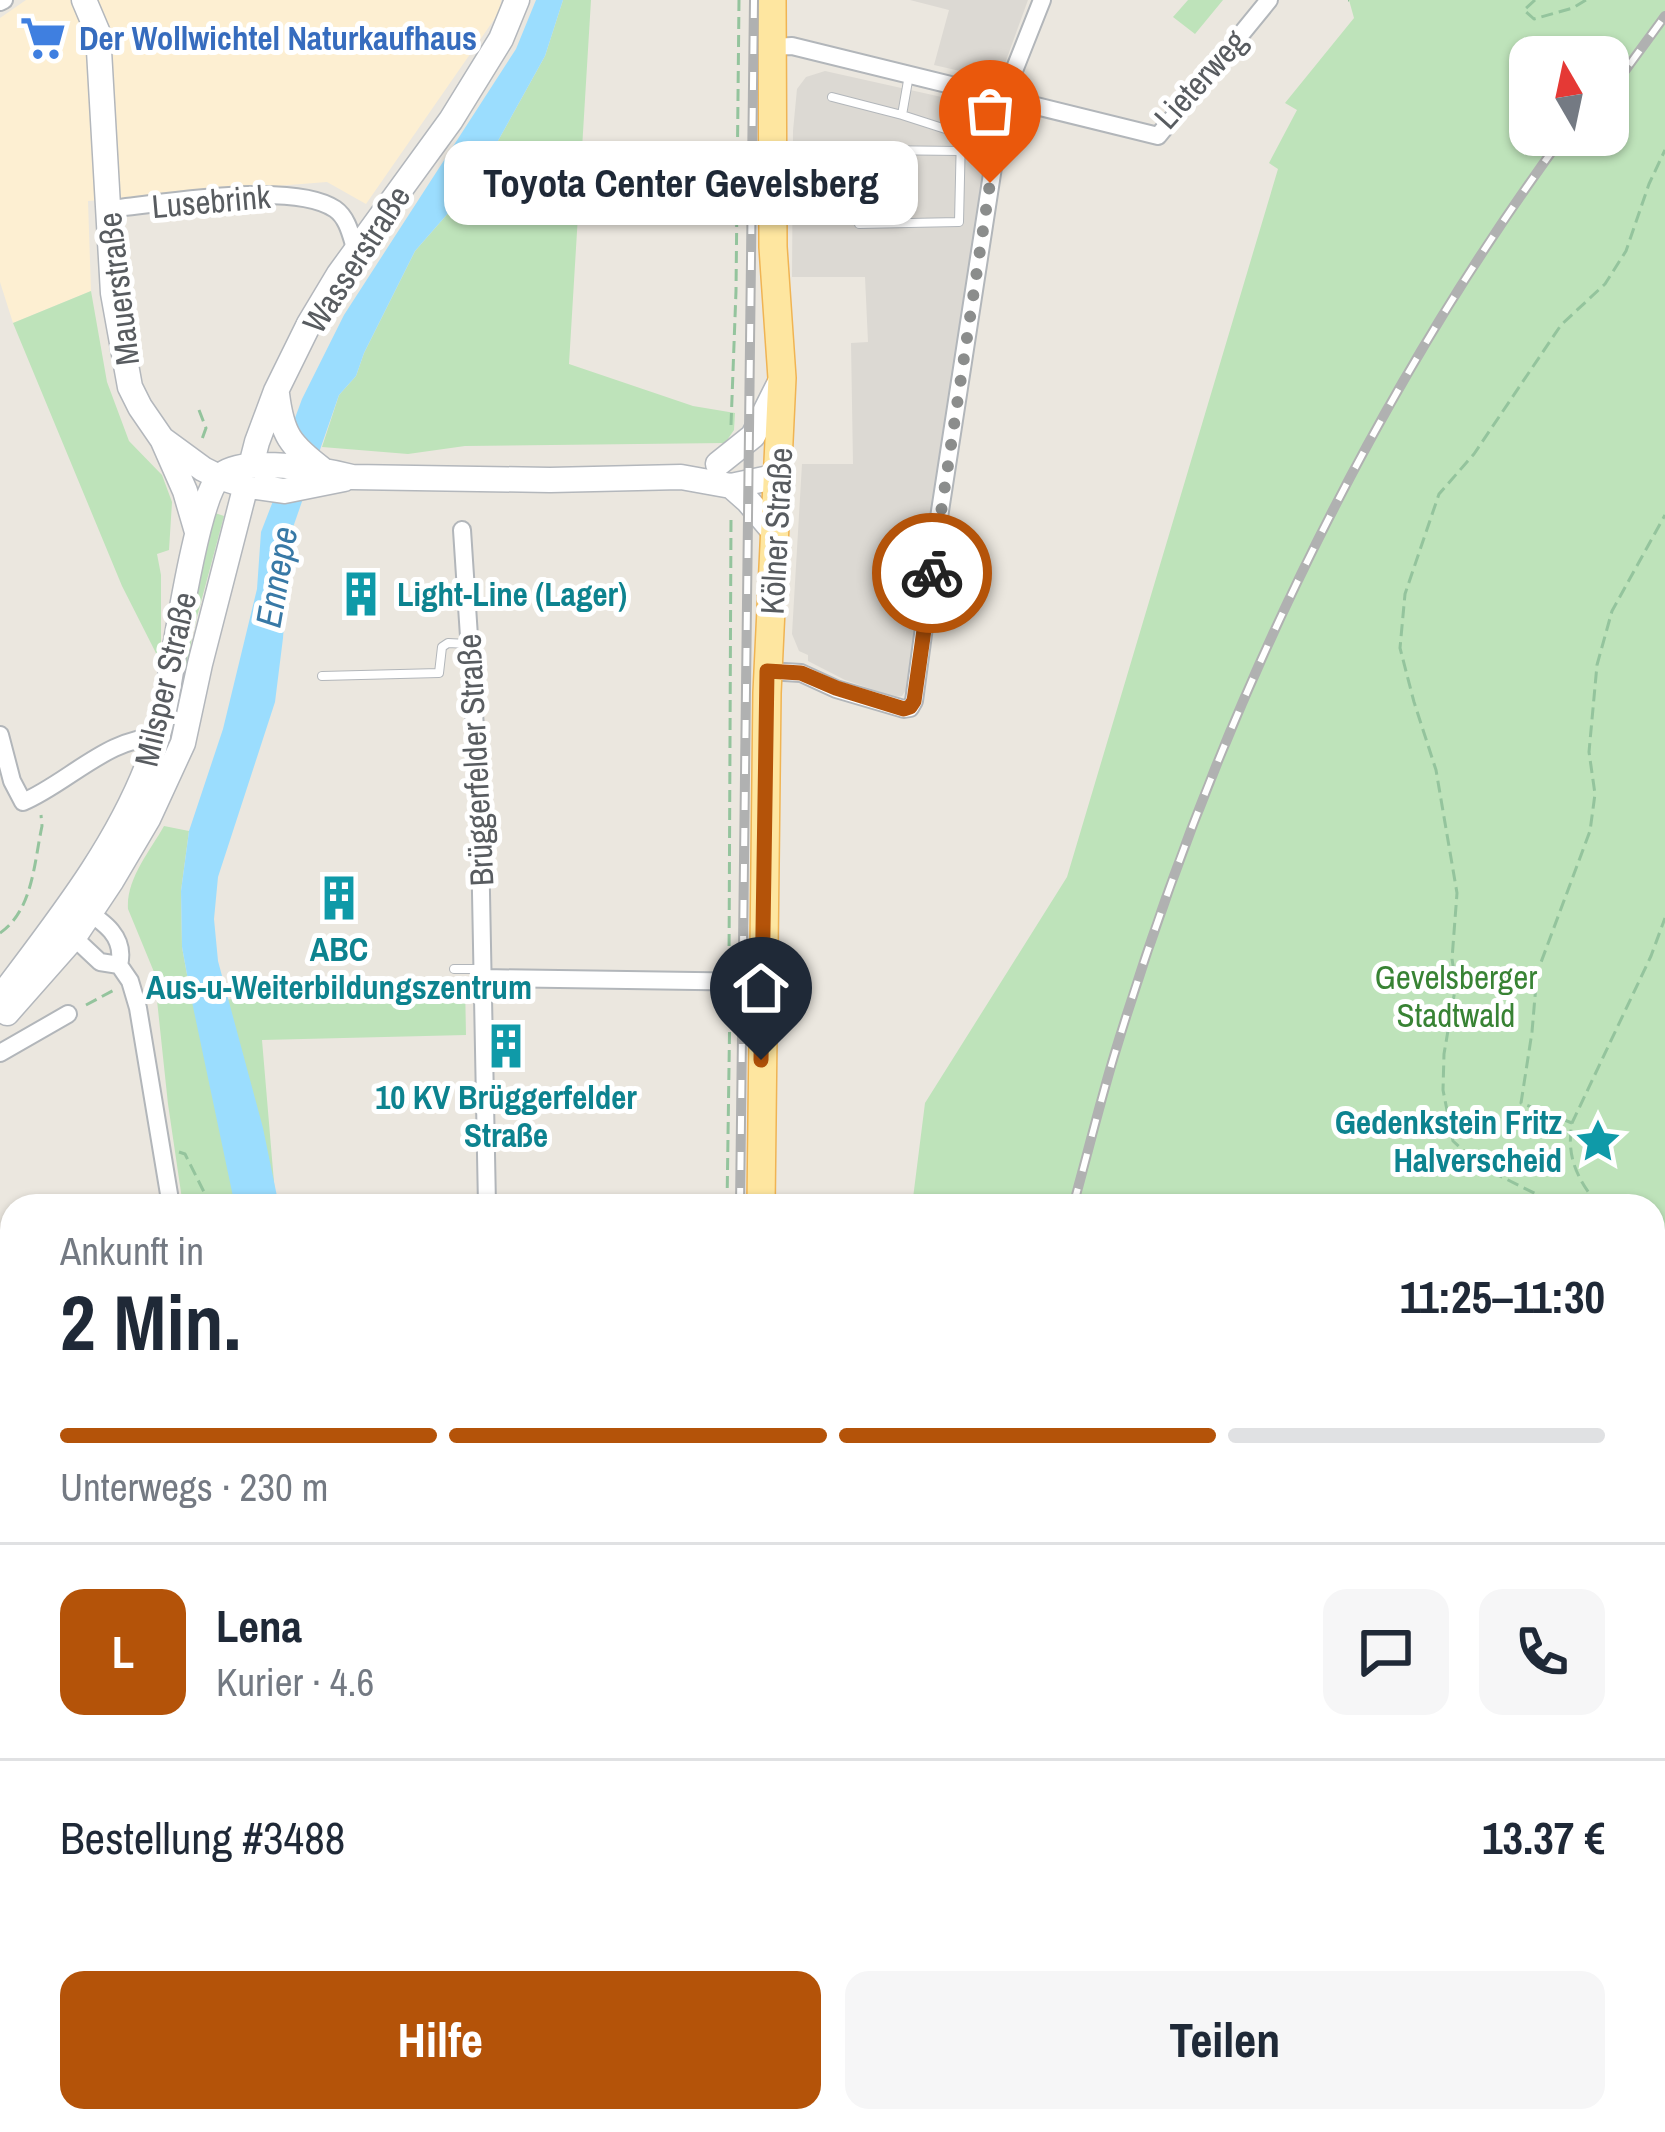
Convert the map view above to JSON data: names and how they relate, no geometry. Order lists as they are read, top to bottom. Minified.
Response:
{"streets":{"main road":["Wasserstraße","Mauerstraße","Kölner Straße","Milsper Straße"],"street":["Lieterweg","Lusebrink","Brüggerfelder Straße"]},"crossings":[["Lieterweg","Kölner Straße"],["Lusebrink","Wasserstraße"],["Lusebrink","Mauerstraße"],["Wasserstraße","Milsper Straße"],["Mauerstraße","Milsper Straße"]],"water":["Ennepe"],"parks":["Gevelsberger Stadtwald"],"places":{"supermarket":["Der Wollwichtel Naturkaufhaus"],"other":["Toyota Center Gevelsberg"],"building":["Light-Line (Lager)","ABC Aus-u-Weiterbildungszentrum","10 KV Brüggerfelder Straße"],"place":["Gedenkstein Fritz Halverscheid"]},"north":"top","page":{"bubble":"Toyota Center Gevelsberg","heading":["2 Min.","Ankunft in","11:25–11:30"],"panel":["Lena","Kurier · 4.6","Bestellung #3488","13.37 €"],"bar":"Unterwegs · 230 m","round":"L","buttons":["Hilfe","Teilen"]}}
